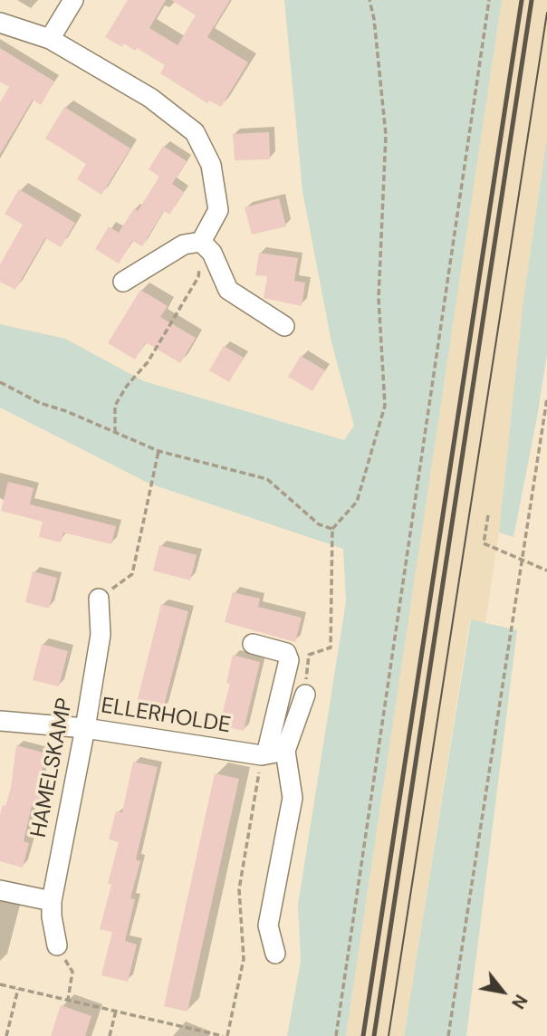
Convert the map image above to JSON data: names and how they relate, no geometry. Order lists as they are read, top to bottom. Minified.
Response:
{"streets":{"street":["ELLERHOLDE","HAMELSKAMP"]},"crossings":[["ELLERHOLDE","HAMELSKAMP"]],"north":"bottom right"}
